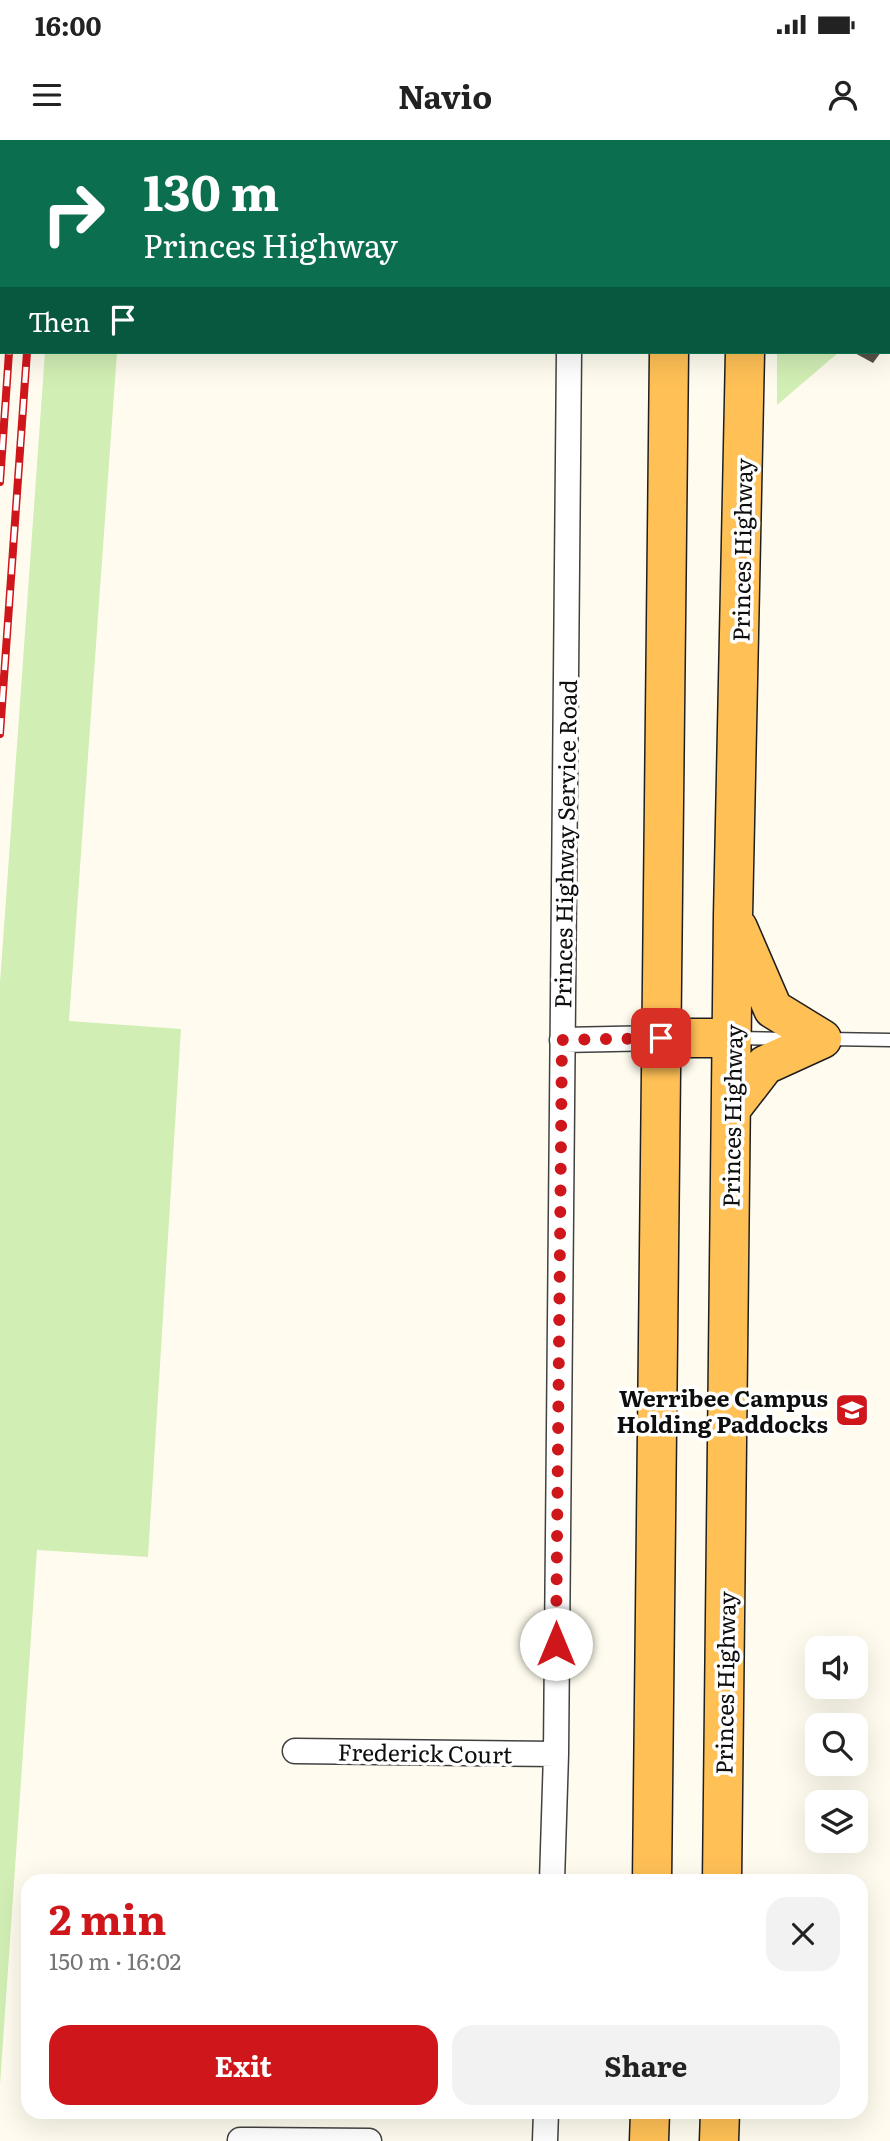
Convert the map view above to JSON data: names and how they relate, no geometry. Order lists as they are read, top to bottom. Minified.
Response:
{"streets":{"highway":["Princes Highway"],"street":["Princes Highway Service Road","Frederick Court"]},"crossings":[["Princes Highway Service Road","Frederick Court"]],"places":{"school or university":["Werribee Campus Holding Paddocks"]},"page":{"status":"16:00","header":"Navio","turn":["130 m","Princes Highway"],"then":"Then","heading":["2 min","150 m · 16:02"],"buttons":["Exit","Share"]}}
